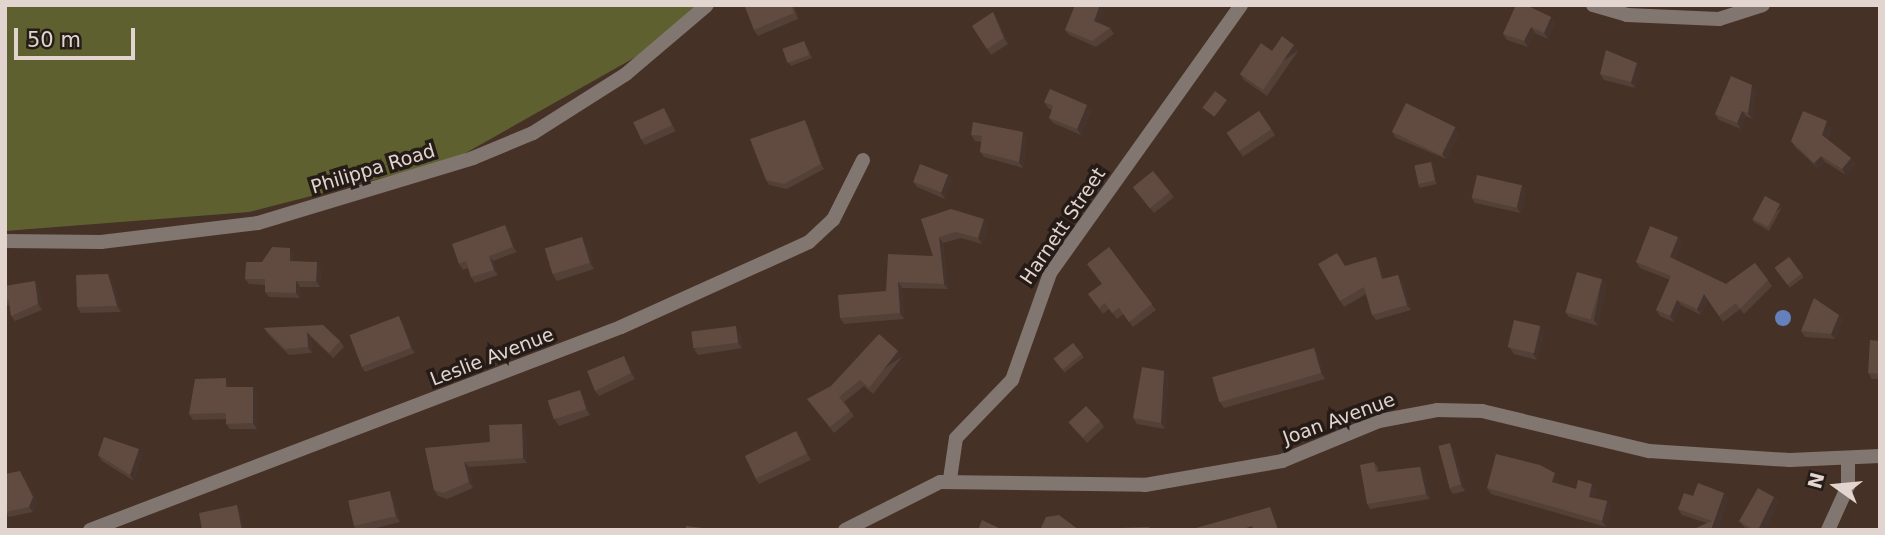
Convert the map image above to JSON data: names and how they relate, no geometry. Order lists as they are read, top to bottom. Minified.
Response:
{"streets":{"street":["Philippa Road","Harnett Street","Leslie Avenue","Joan Avenue"]},"crossings":[["Harnett Street","Joan Avenue"]],"scale_bar":"50 m","north":"left"}
